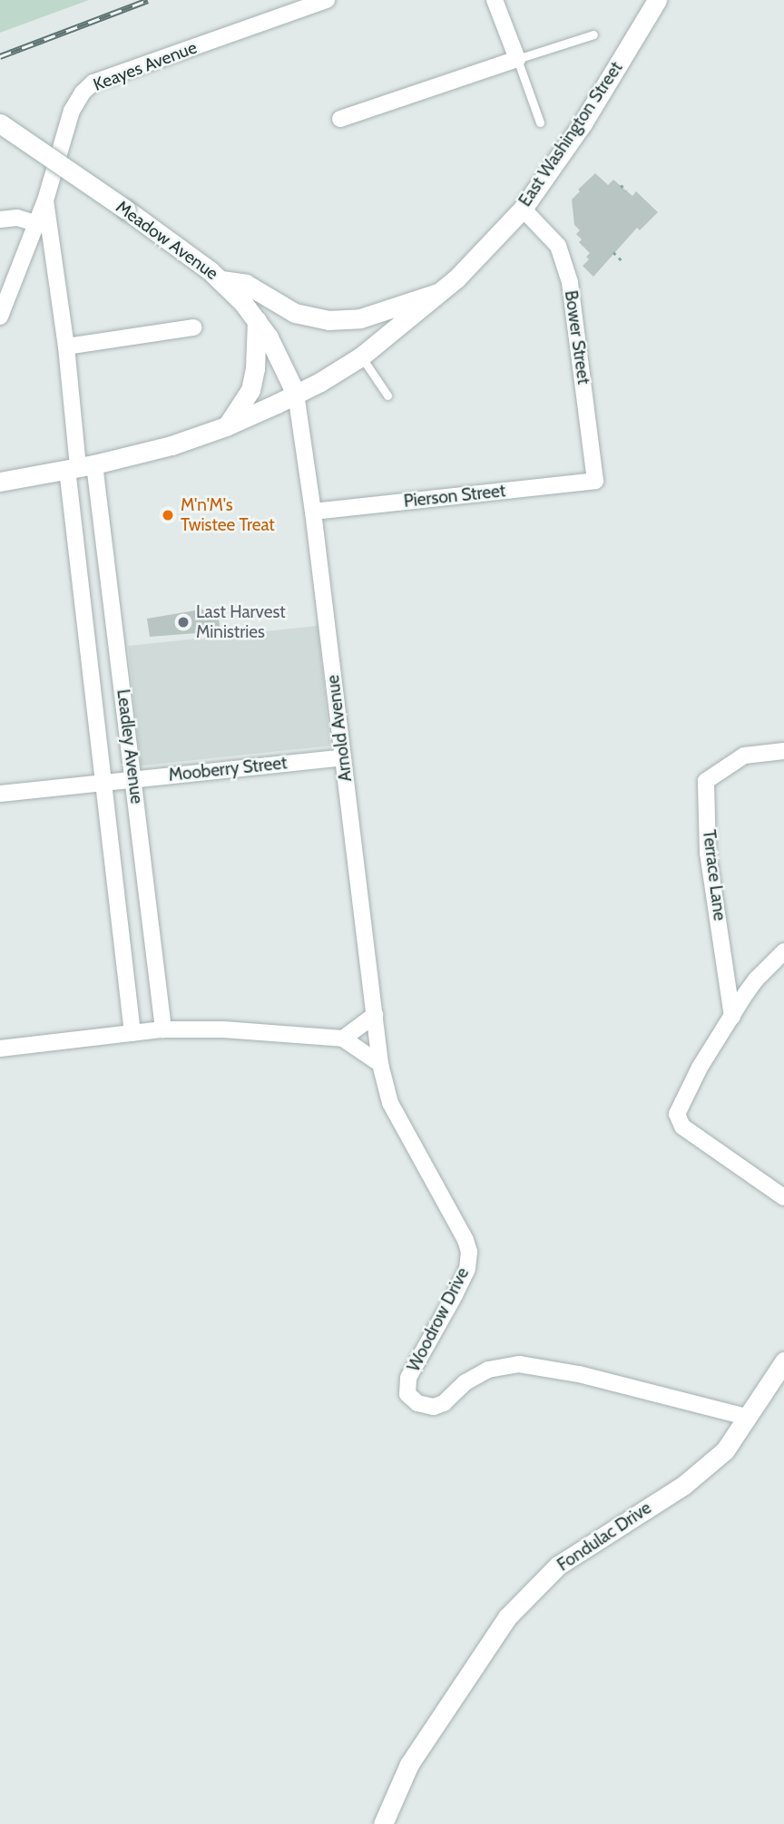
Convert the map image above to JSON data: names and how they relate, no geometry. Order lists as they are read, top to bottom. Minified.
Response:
{"streets":{"main road":["East Washington Street","Meadow Avenue","Fondulac Drive"],"street":["Keayes Avenue","Bower Street","Pierson Street","Arnold Avenue","Leadley Avenue","Mooberry Street","Terrace Lane","Woodrow Drive"]},"crossings":[["Keayes Avenue","Leadley Avenue"],["East Washington Street","Meadow Avenue"],["East Washington Street","Bower Street"],["East Washington Street","Arnold Avenue"],["East Washington Street","Leadley Avenue"],["Meadow Avenue","Arnold Avenue"],["Bower Street","Pierson Street"],["Pierson Street","Arnold Avenue"],["Arnold Avenue","Mooberry Street"],["Arnold Avenue","Woodrow Drive"],["Leadley Avenue","Mooberry Street"],["Woodrow Drive","Fondulac Drive"]],"places":["M'n'M's Twistee Treat","Last Harvest Ministries"]}
